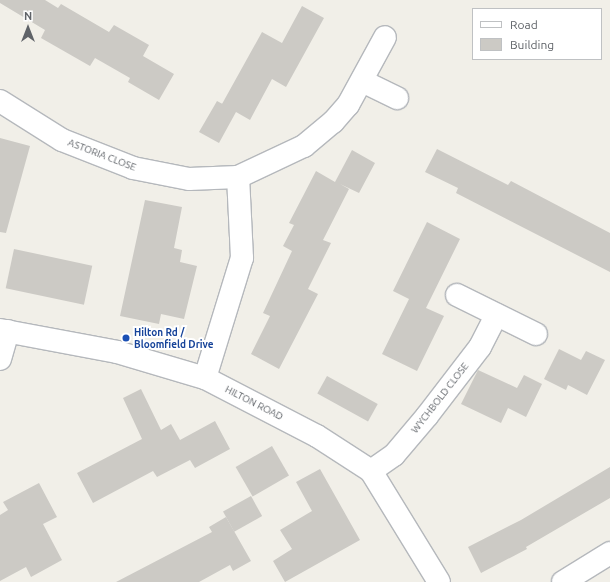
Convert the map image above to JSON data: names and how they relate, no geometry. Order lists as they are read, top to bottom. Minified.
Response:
{"streets":{"street":["ASTORIA CLOSE","WYCHBOLD CLOSE","HILTON ROAD"]},"crossings":[["WYCHBOLD CLOSE","HILTON ROAD"]],"places":["Hilton Rd / Bloomfield Drive"],"legend":["Road","Building"],"north":"top"}
